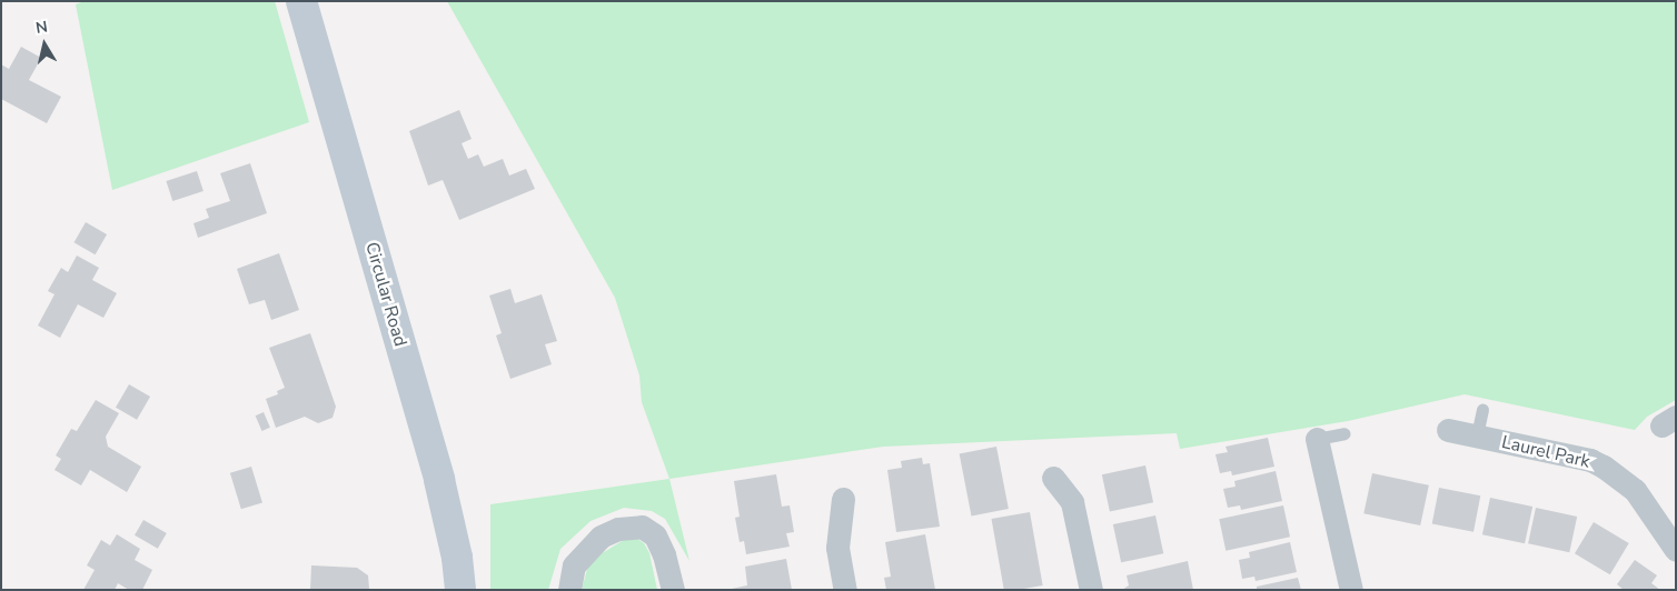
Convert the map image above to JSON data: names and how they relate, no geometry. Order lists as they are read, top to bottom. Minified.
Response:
{"streets":{"street":["Circular Road","Laurel Park"]},"north":"top"}
